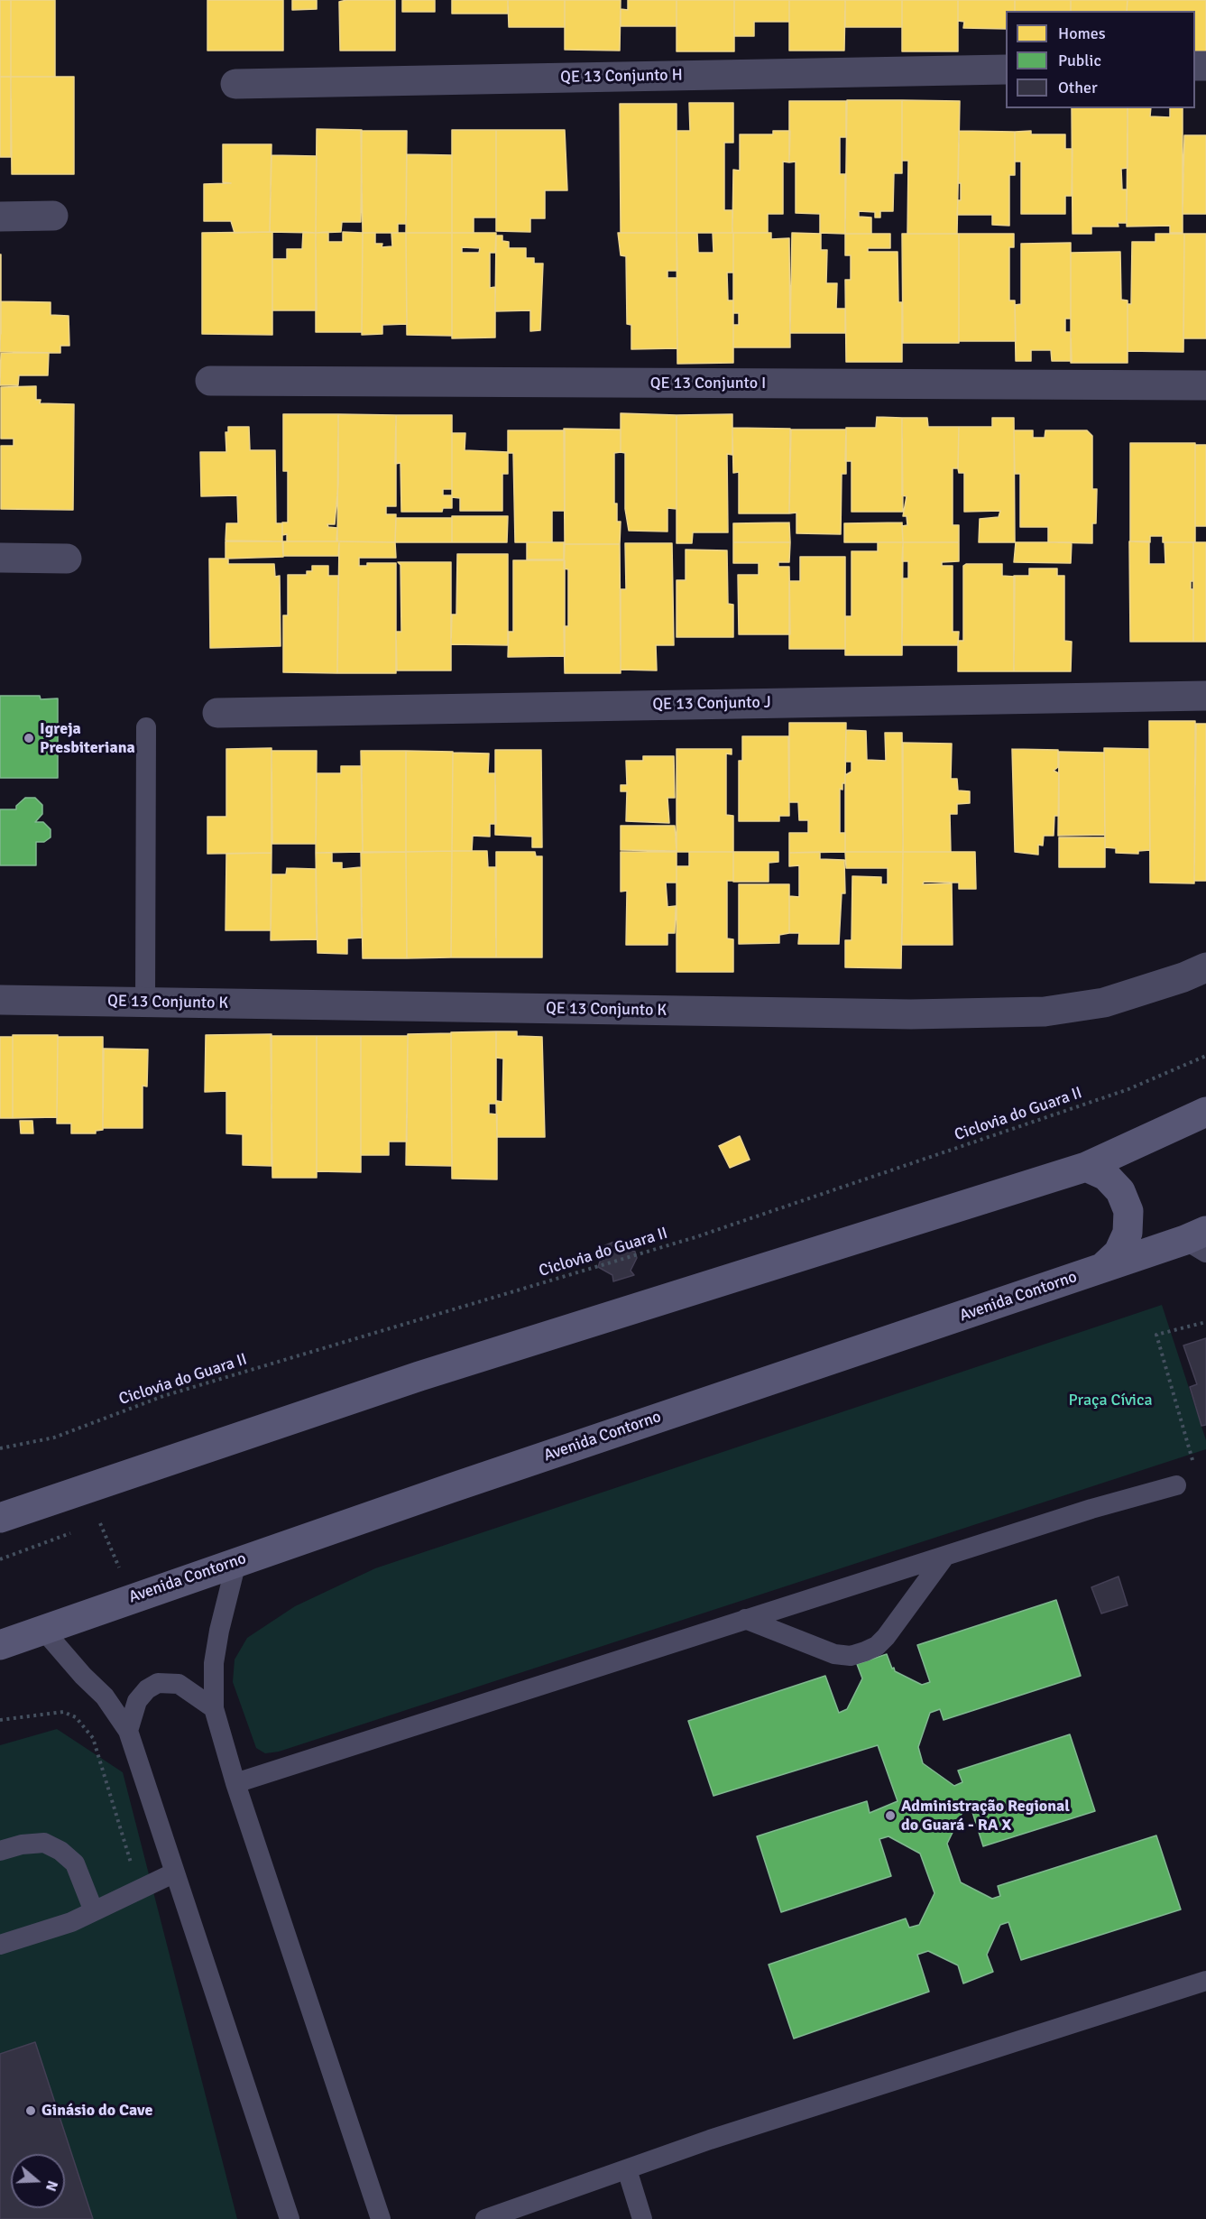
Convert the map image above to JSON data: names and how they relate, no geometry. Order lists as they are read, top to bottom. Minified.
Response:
{"streets":{"main road":["Avenida Contorno"],"street":["QE 13 Conjunto H","QE 13 Conjunto I","QE 13 Conjunto J","QE 13 Conjunto K"],"path":["Ciclovia do Guara II"]},"parks":["Praça Cívica"],"places":["Igreja Presbiteriana","Administração Regional do Guará - RA X","Ginásio do Cave"],"legend":["Homes","Public","Other"],"north":"right"}
